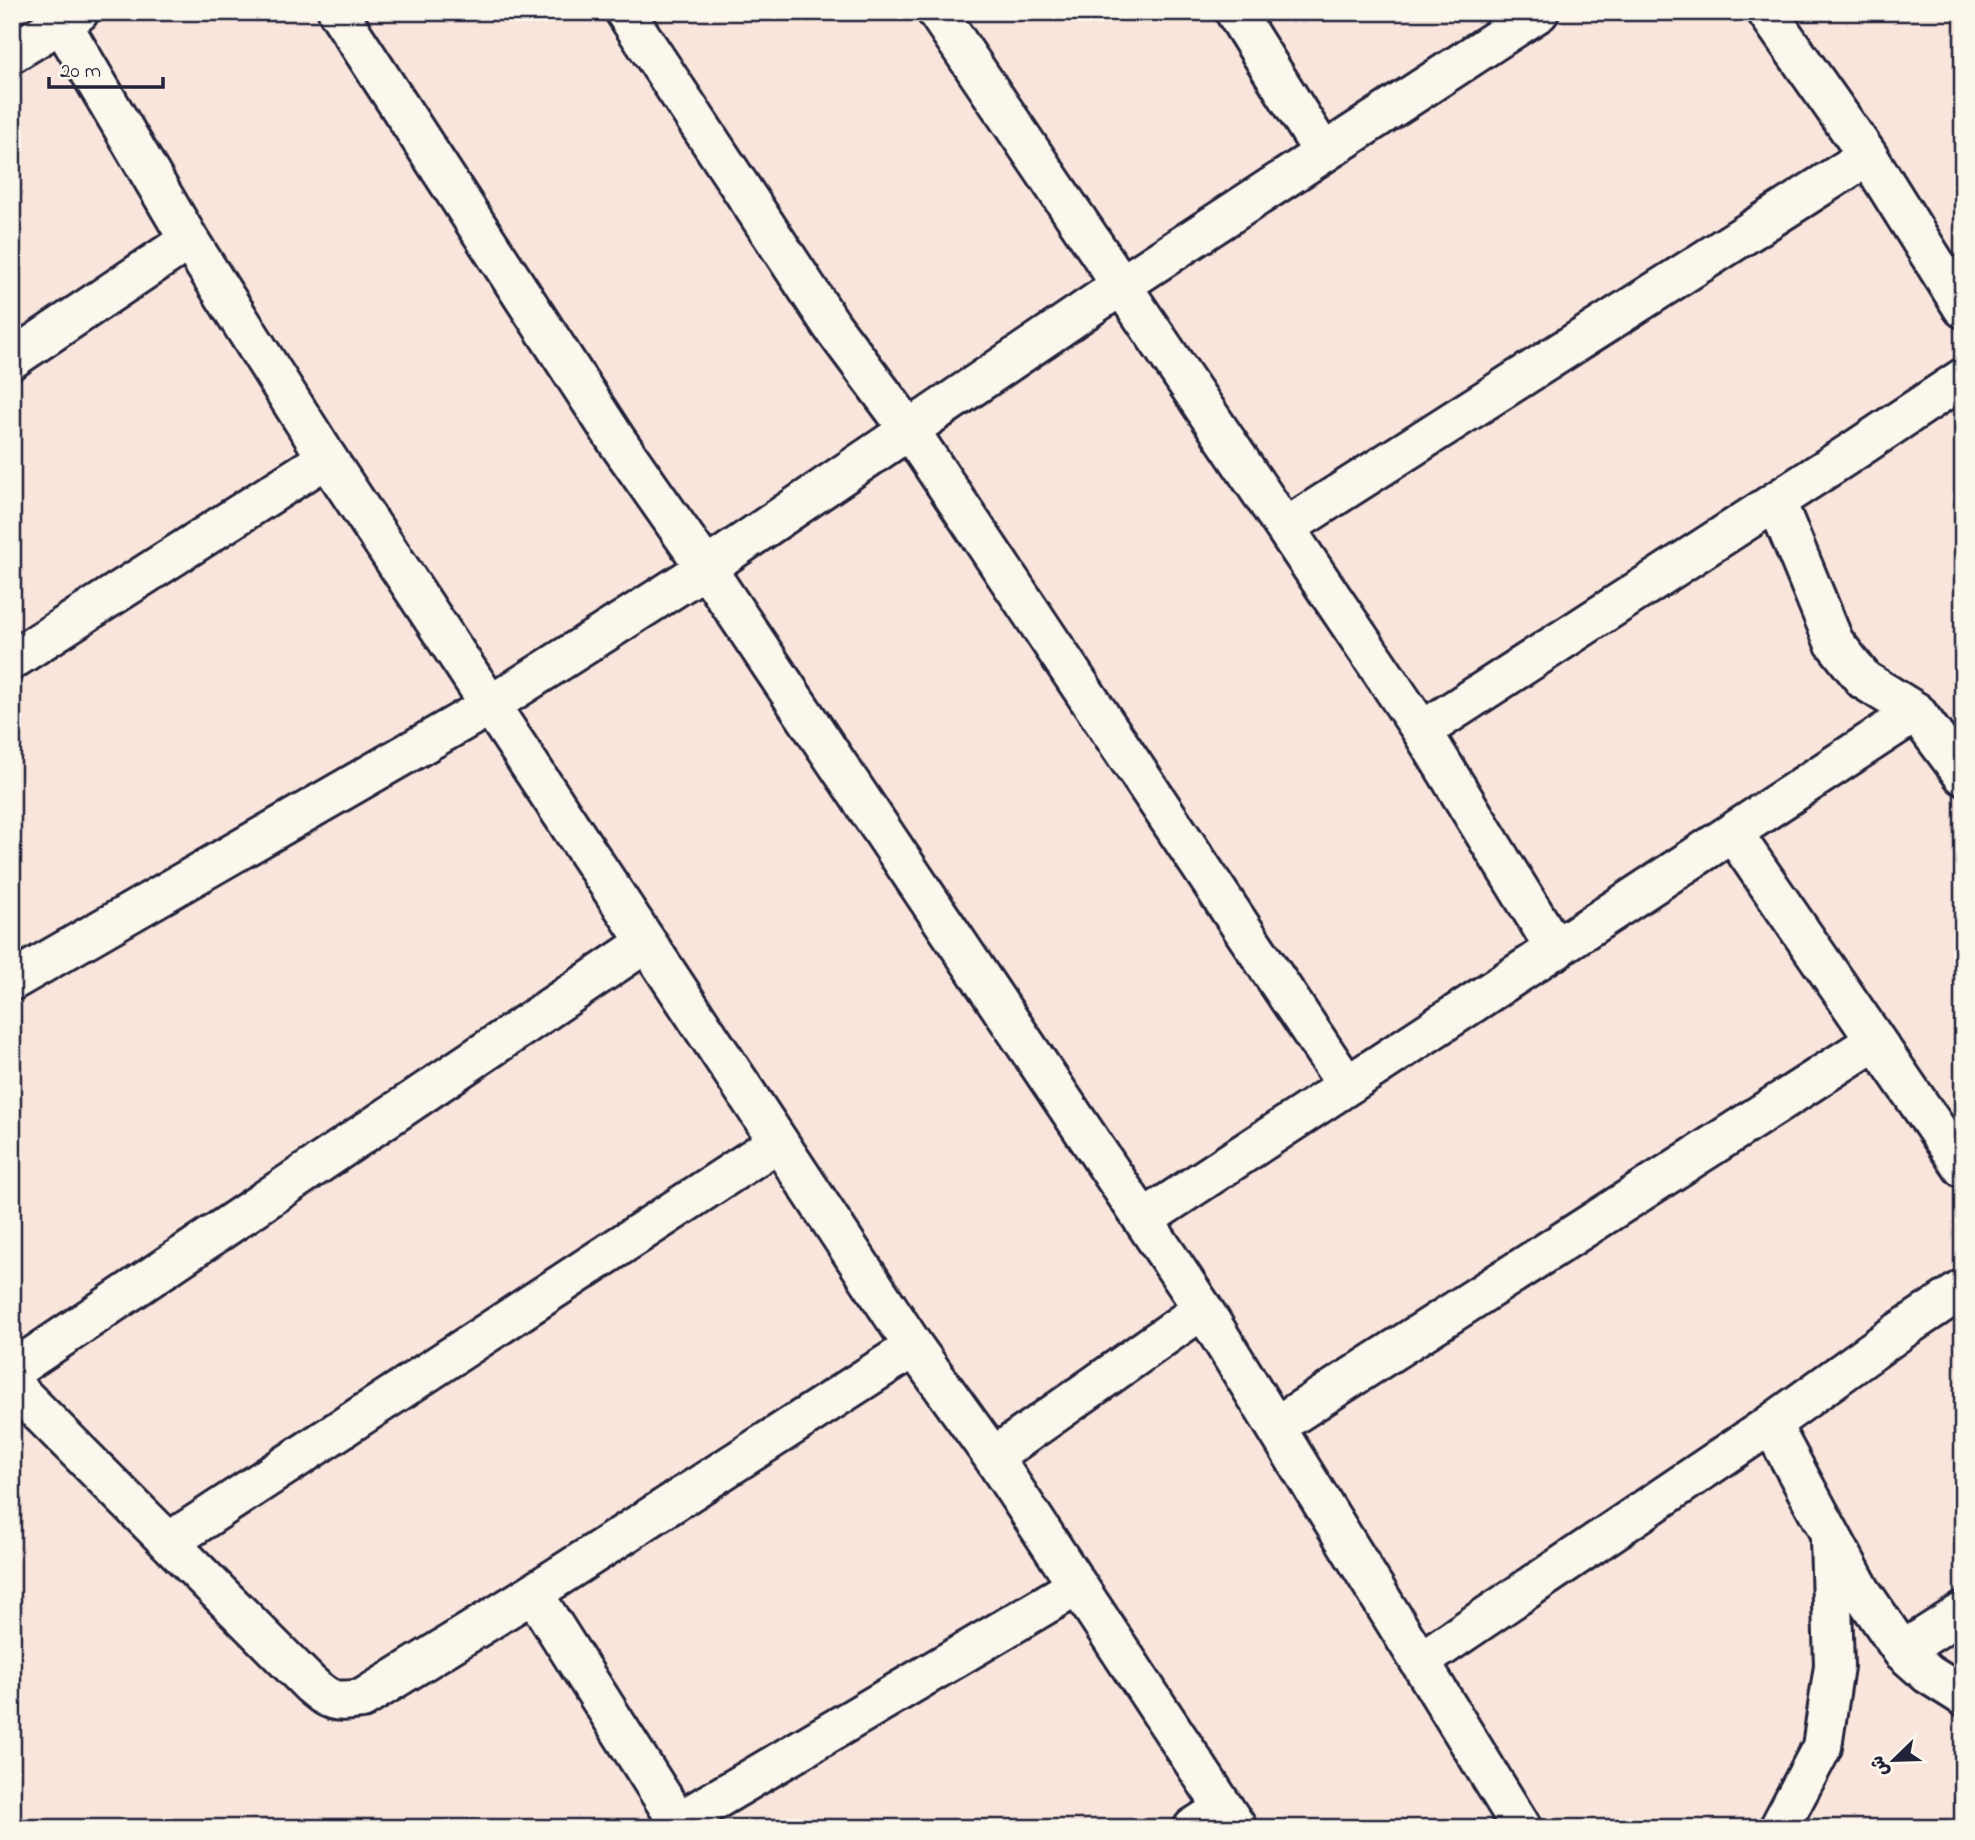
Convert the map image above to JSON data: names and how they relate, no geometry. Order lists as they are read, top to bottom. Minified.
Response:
{"scale_bar":"20 m","north":"bottom left"}
